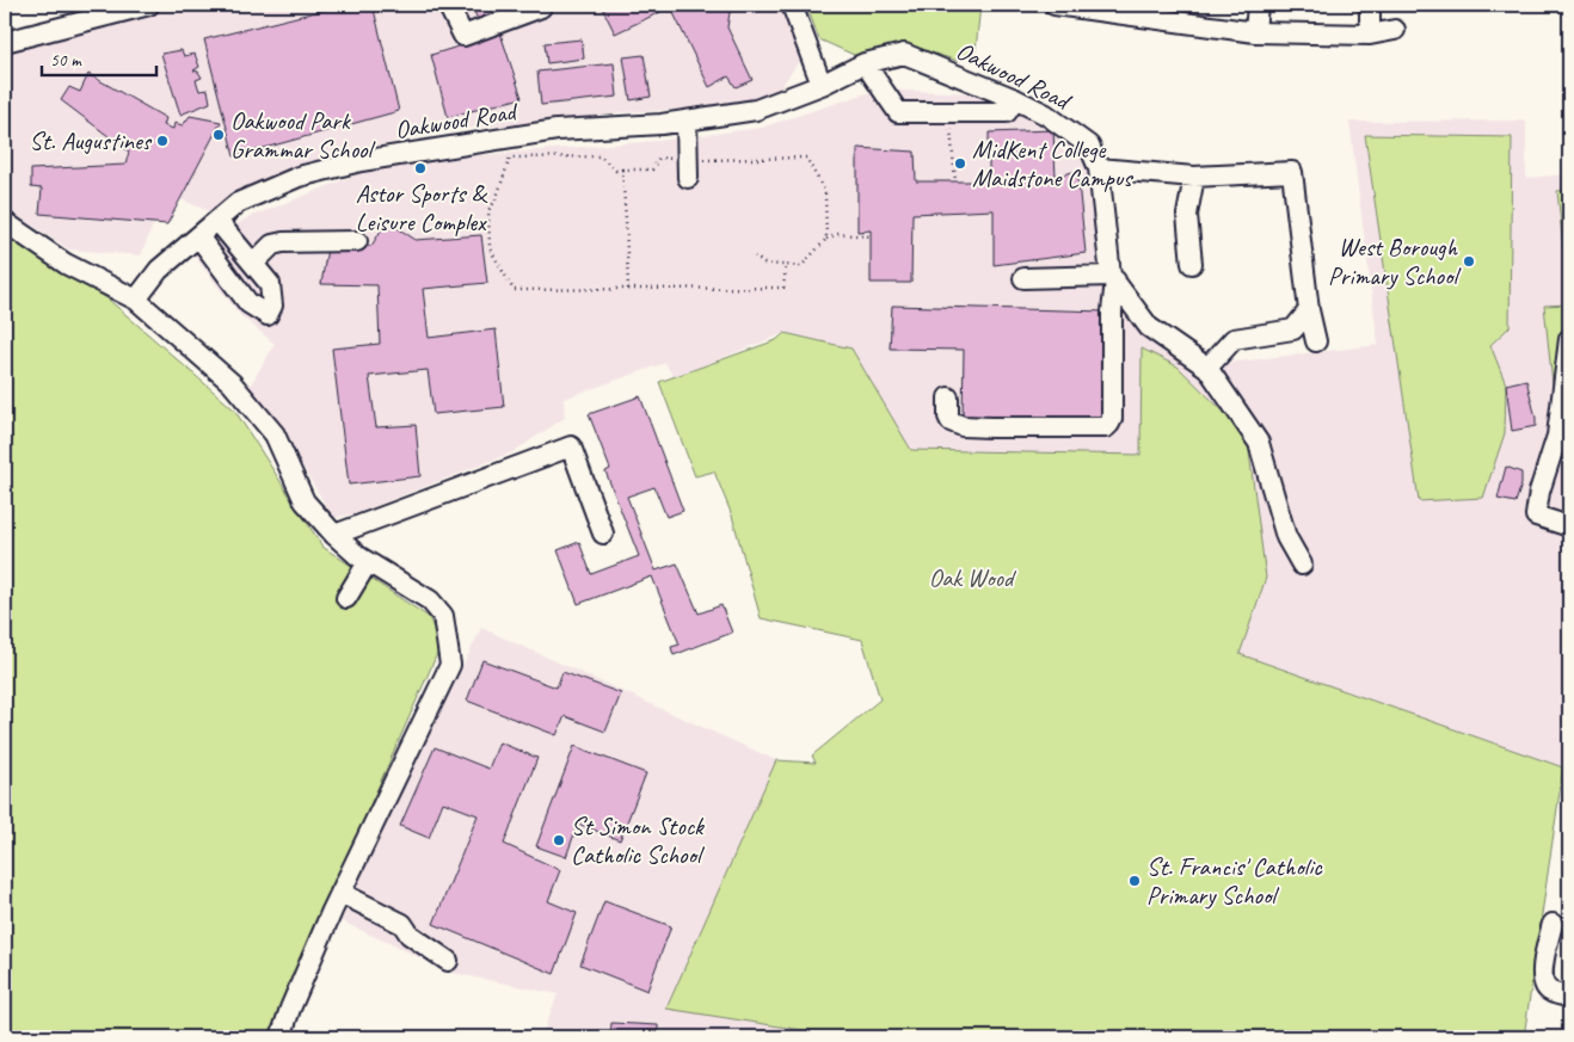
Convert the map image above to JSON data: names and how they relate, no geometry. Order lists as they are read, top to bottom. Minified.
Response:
{"streets":{"street":["Oakwood Road"]},"parks":["Oak Wood"],"places":["Oakwood Park Grammar School","St. Augustines","MidKent College Maidstone Campus","Astor Sports & Leisure Complex","West Borough Primary School","St Simon Stock Catholic School","St. Francis' Catholic Primary School"],"scale_bar":"50 m"}
